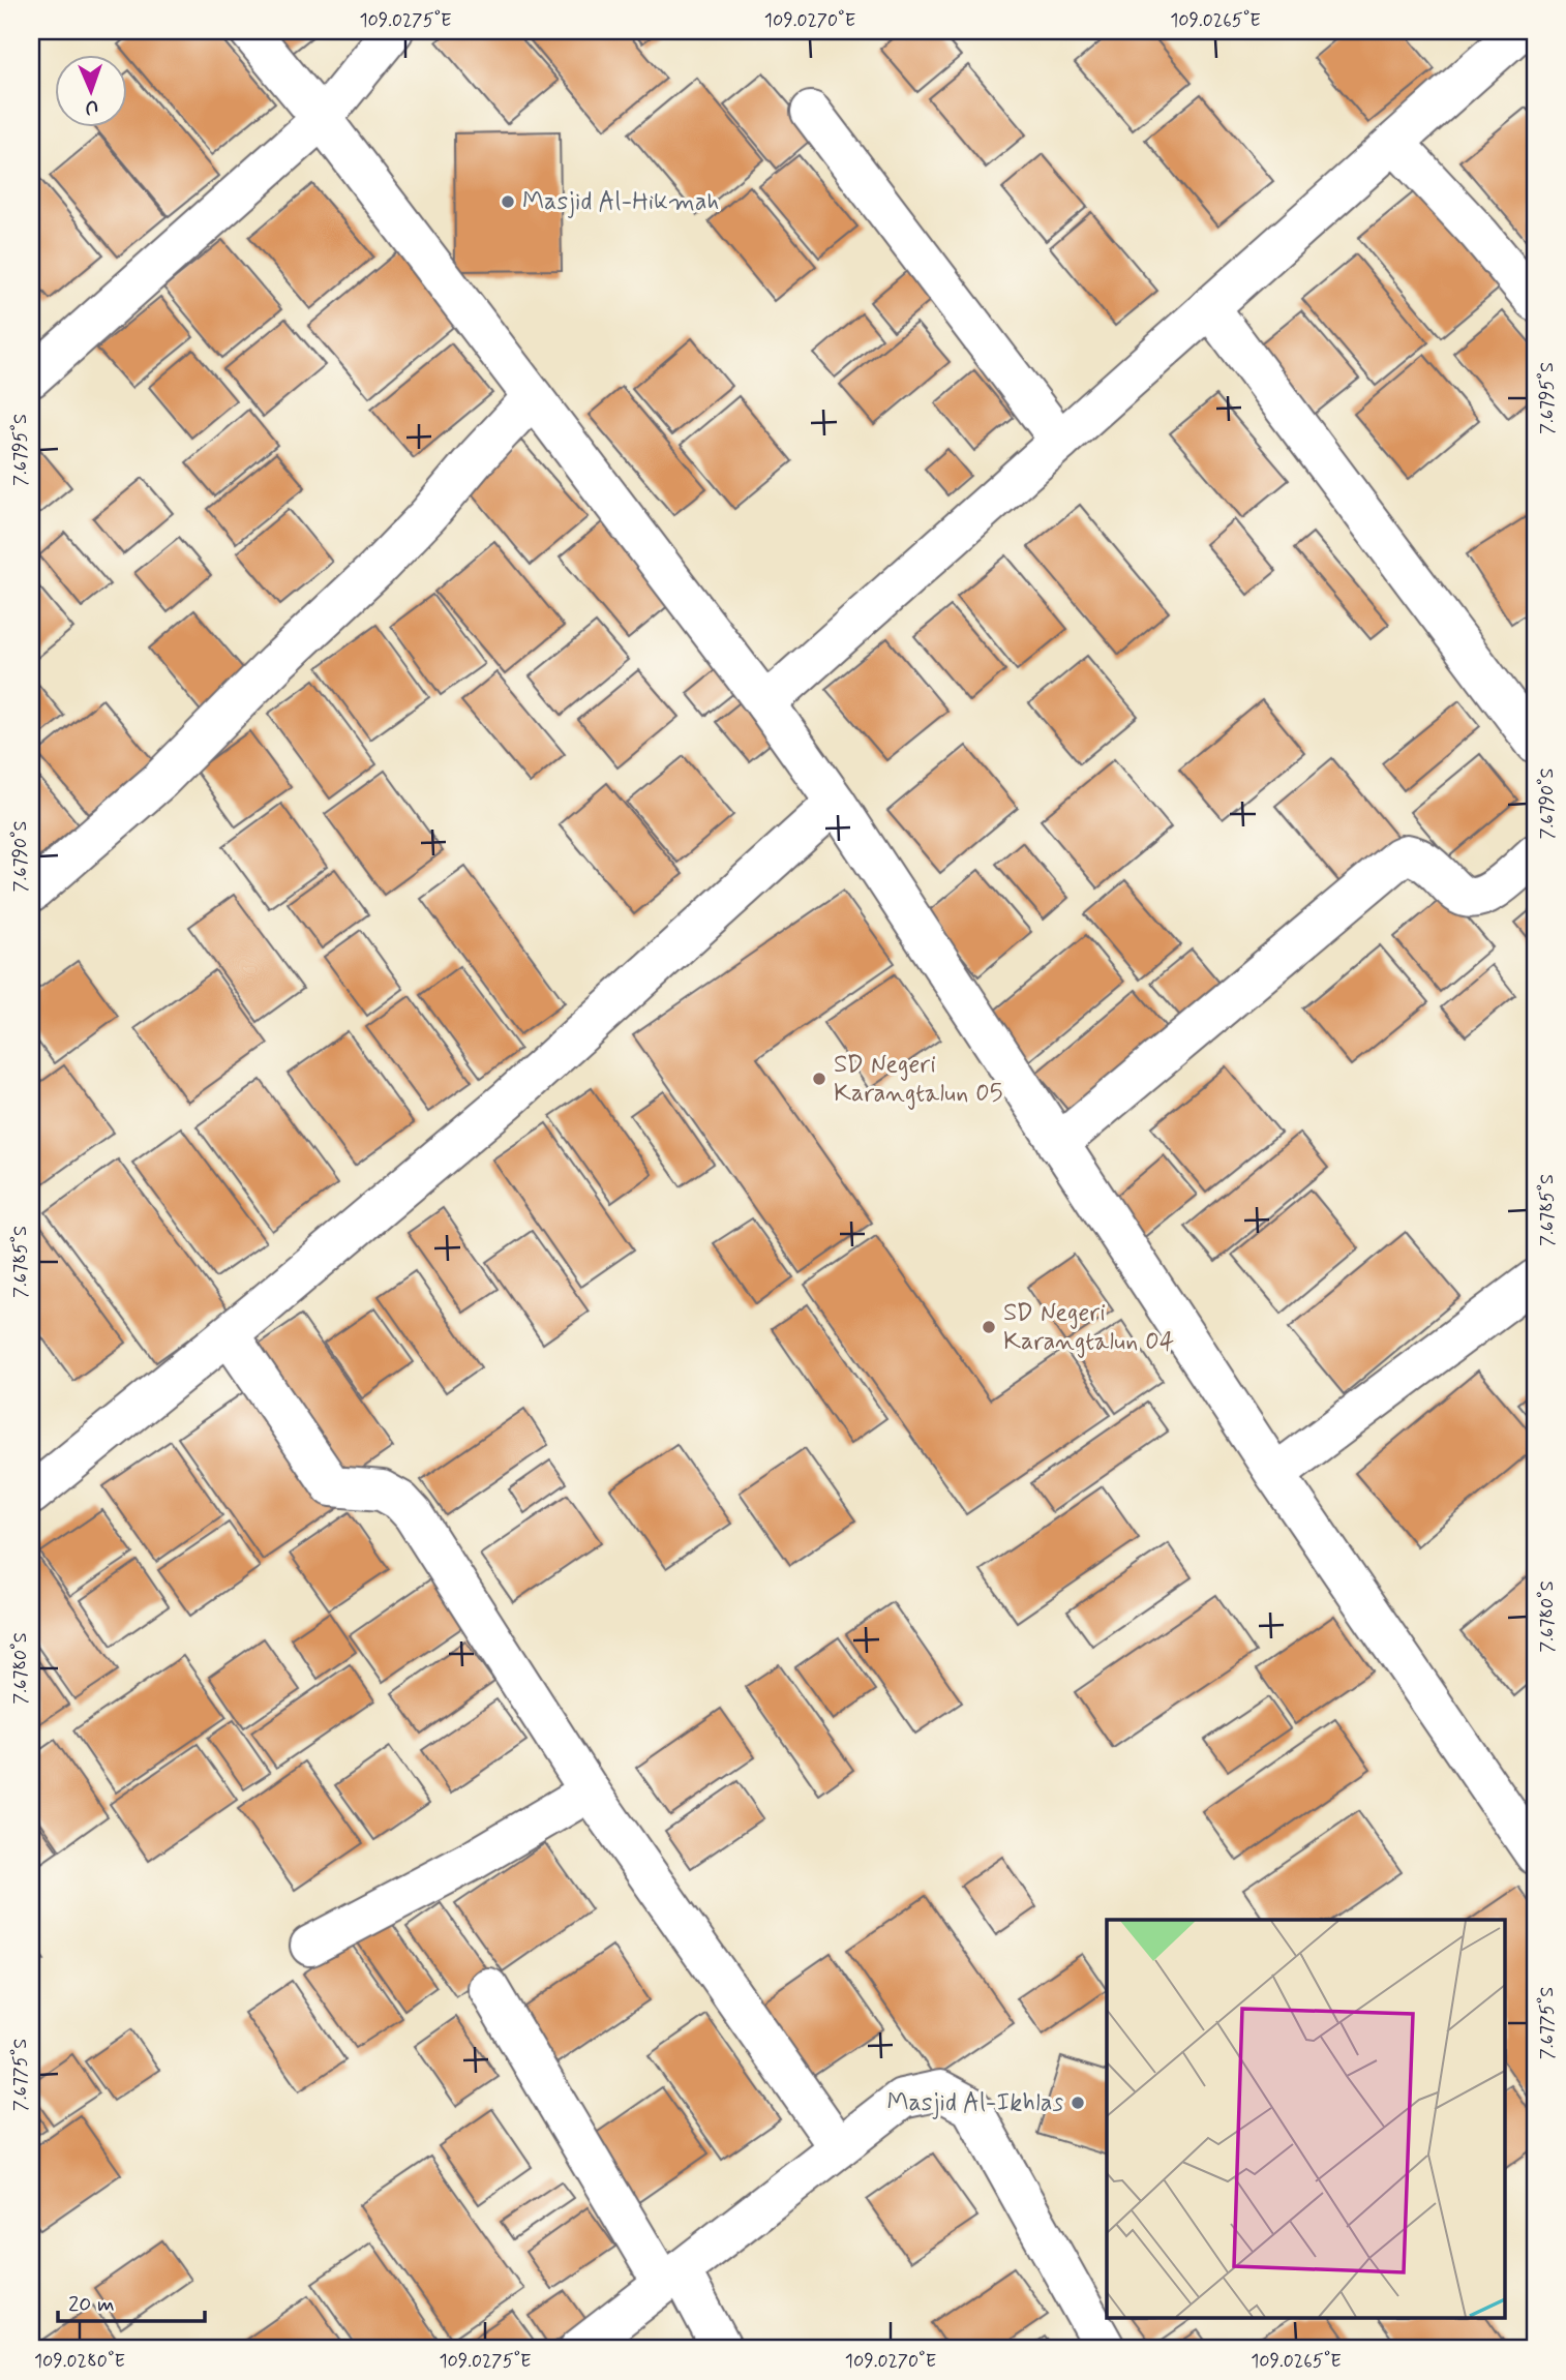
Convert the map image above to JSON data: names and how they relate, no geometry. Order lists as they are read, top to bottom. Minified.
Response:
{"places":["Masjid Al-Hikmah","SD Negeri Karangtalun 05","SD Negeri Karangtalun 04","Masjid Al-Ikhlas"],"scale_bar":"20 m","north":"bottom","coordinates":["109.0275°E","109.0270°E","109.0265°E","7.6795°S","7.6790°S","7.6785°S","7.6780°S","7.6775°S","109.0280°E"]}
